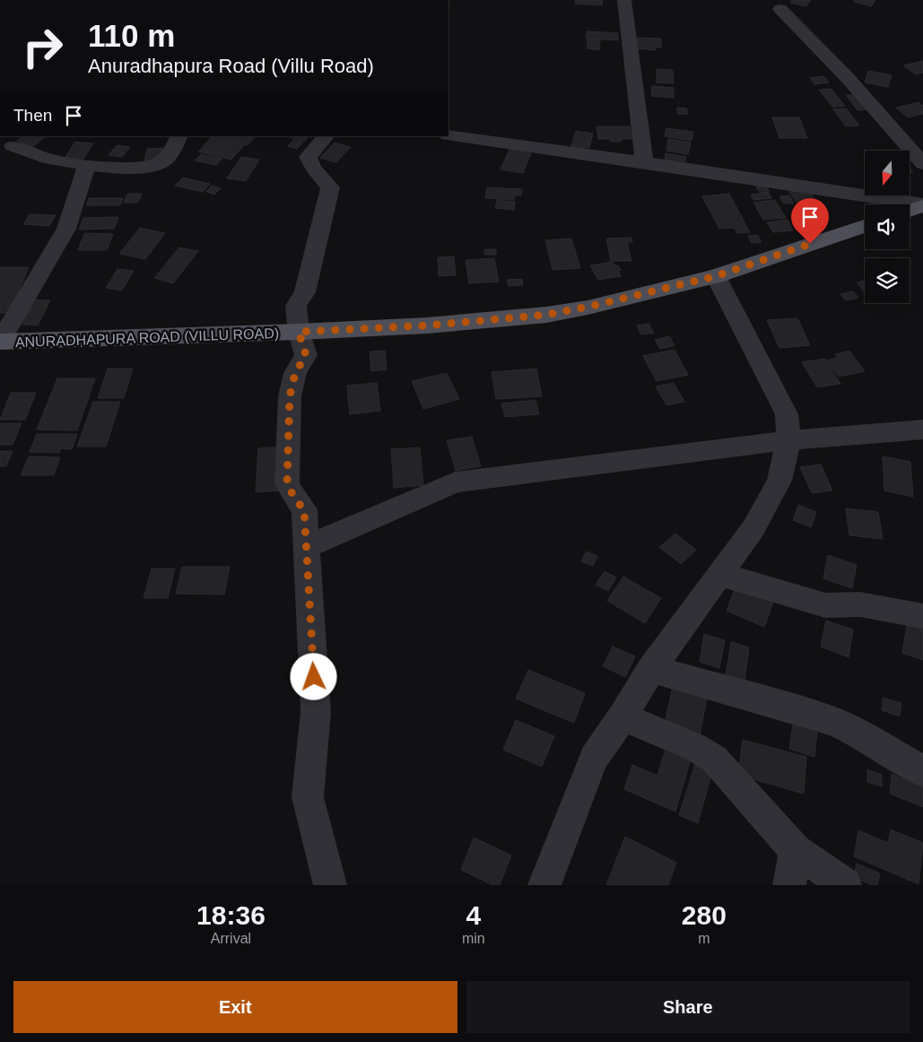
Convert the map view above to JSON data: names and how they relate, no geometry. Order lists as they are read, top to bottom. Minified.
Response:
{"streets":{"main road":["ANURADHAPURA ROAD (VILLU ROAD)"]},"north":"bottom","page":{"turn":["110 m","Anuradhapura Road (Villu Road)"],"then":"Then","eta":["18:36","Arrival","4","min","280","m"],"buttons":["Exit","Share"]}}
